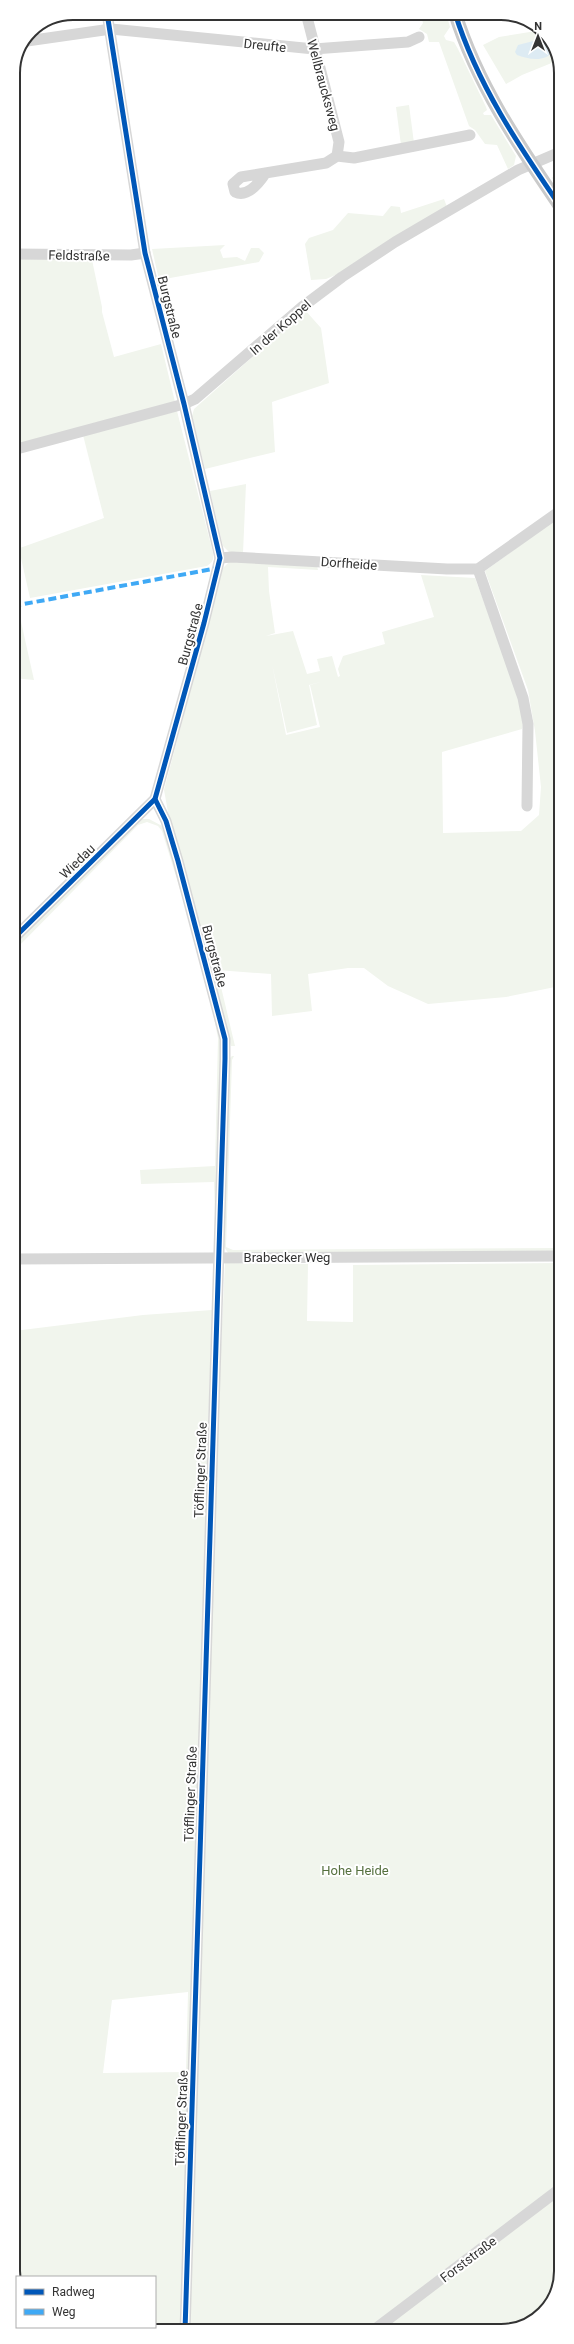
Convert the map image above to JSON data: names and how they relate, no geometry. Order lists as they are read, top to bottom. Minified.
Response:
{"streets":{"street":["Dreufte","Wellbraucksweg","Feldstraße","Burgstraße","In der Koppel","Dorfheide","Wiedau","Brabecker Weg","Töfflinger Straße","Forststraße"]},"crossings":[["Dreufte","Wellbraucksweg"],["Dreufte","Burgstraße"],["Feldstraße","Burgstraße"],["Burgstraße","In der Koppel"],["Burgstraße","Dorfheide"],["Burgstraße","Wiedau"],["Burgstraße","Brabecker Weg"],["Burgstraße","Töfflinger Straße"],["Brabecker Weg","Töfflinger Straße"]],"parks":["Hohe Heide"],"legend":["Radweg","Weg"],"north":"top"}
